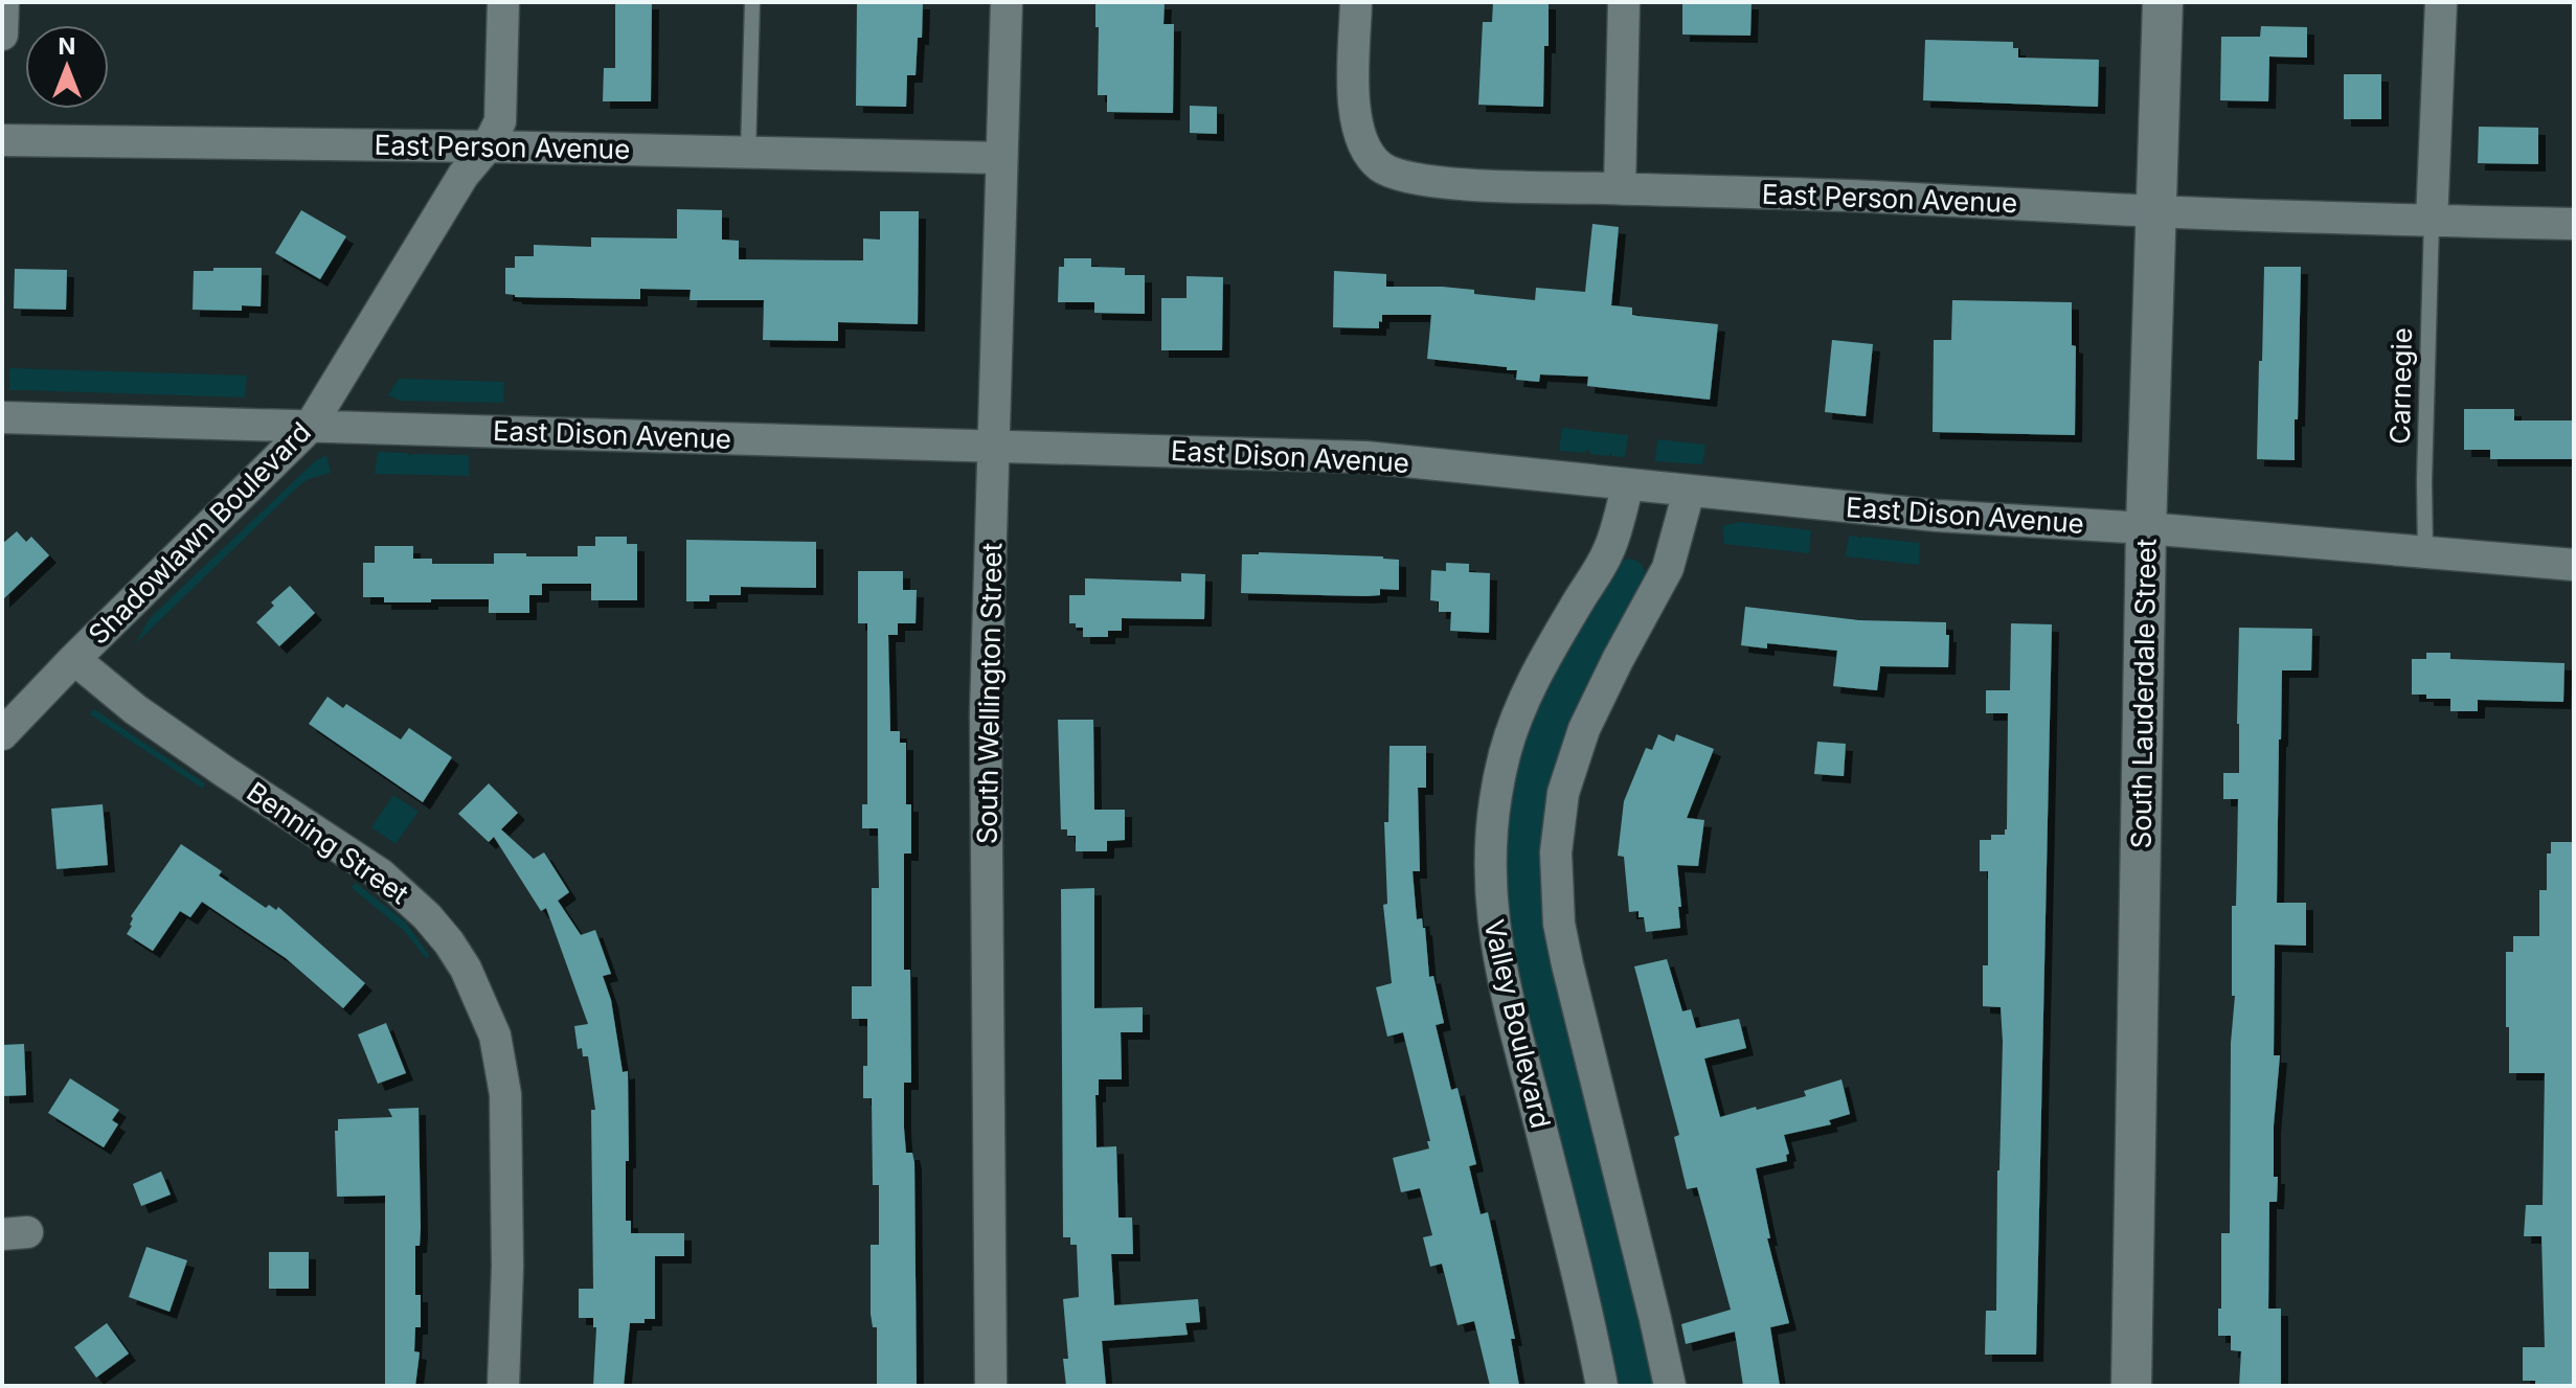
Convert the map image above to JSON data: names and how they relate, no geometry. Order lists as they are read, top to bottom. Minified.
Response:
{"streets":{"street":["East Person Avenue","East Dison Avenue","Shadowlawn Boulevard","South Wellington Street","South Lauderdale Street","Benning Street","Valley Boulevard"],"lane":["Carnegie"]},"crossings":[["East Person Avenue","Carnegie"],["East Person Avenue","Shadowlawn Boulevard"],["East Person Avenue","South Wellington Street"],["East Person Avenue","South Lauderdale Street"],["Carnegie","East Dison Avenue"],["East Dison Avenue","Shadowlawn Boulevard"],["East Dison Avenue","South Wellington Street"],["East Dison Avenue","South Lauderdale Street"],["East Dison Avenue","Valley Boulevard"],["Shadowlawn Boulevard","Benning Street"]],"north":"top"}
